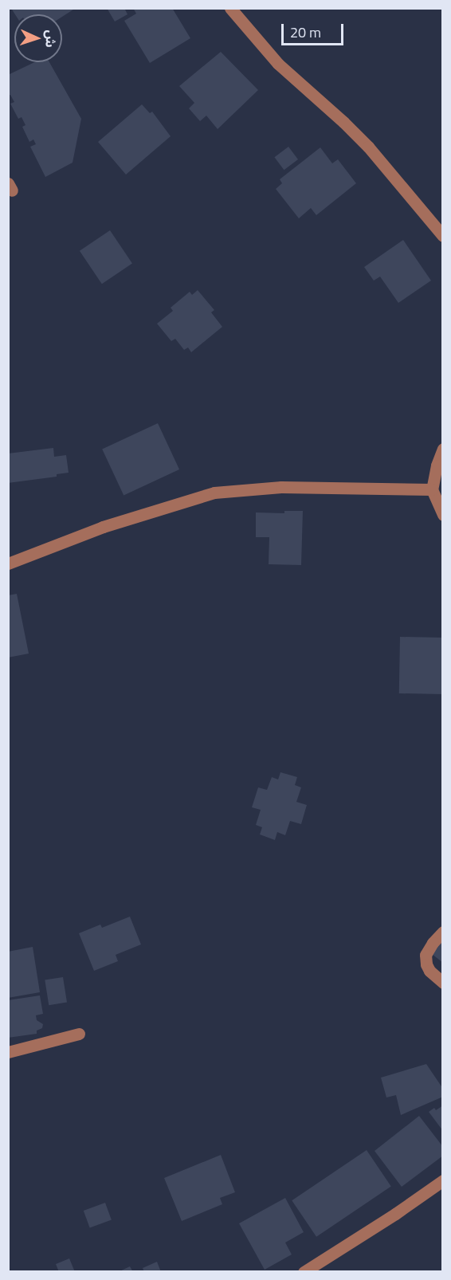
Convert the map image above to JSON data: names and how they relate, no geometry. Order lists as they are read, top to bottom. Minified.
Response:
{"scale_bar":"20 m","north":"right"}
